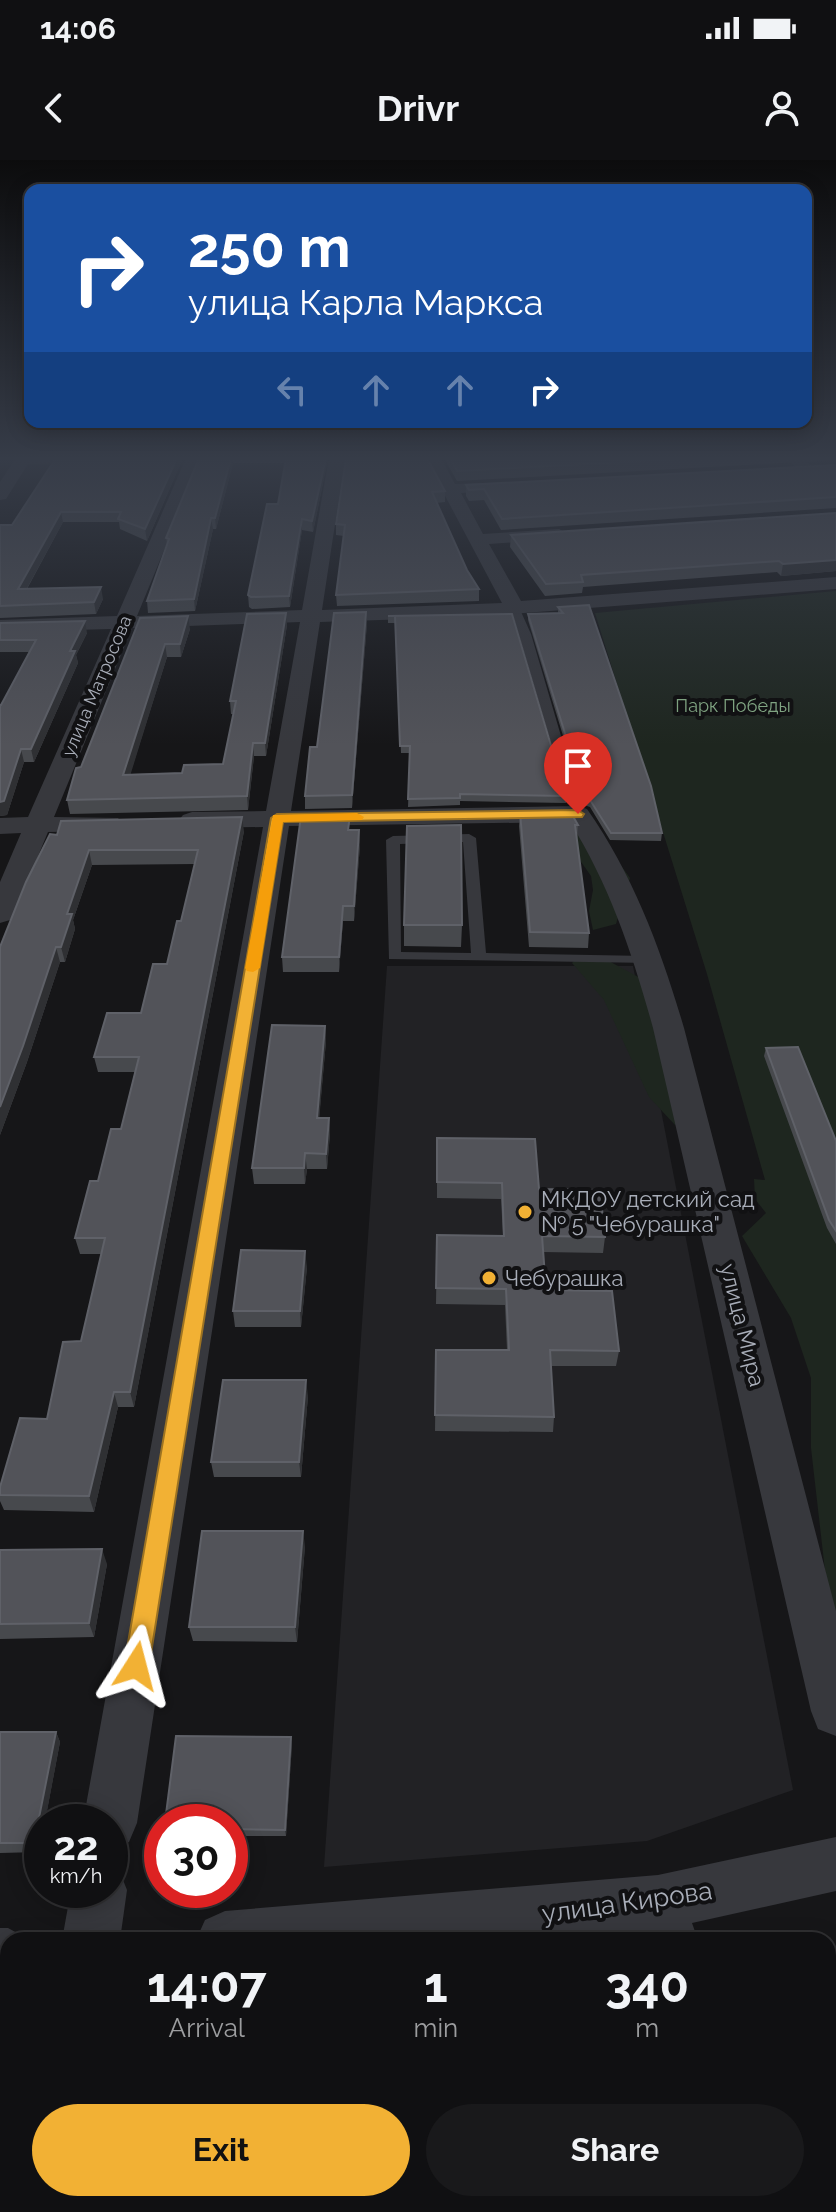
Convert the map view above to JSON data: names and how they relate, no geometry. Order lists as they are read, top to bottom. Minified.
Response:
{"streets":{"street":["улица Матросова","улица Мира","улица Кирова"]},"parks":["Парк Победы"],"places":["МКДОУ детский сад № 5 \"Чебурашка\"","Чебурашка"],"page":{"status":"14:06","header":"Drivr","turn":["250 m","улица Карла Маркса"],"speed":"22 km/h","limit":"30","eta":["14:07","Arrival","1","min","340","m"],"buttons":["Exit","Share"]}}
